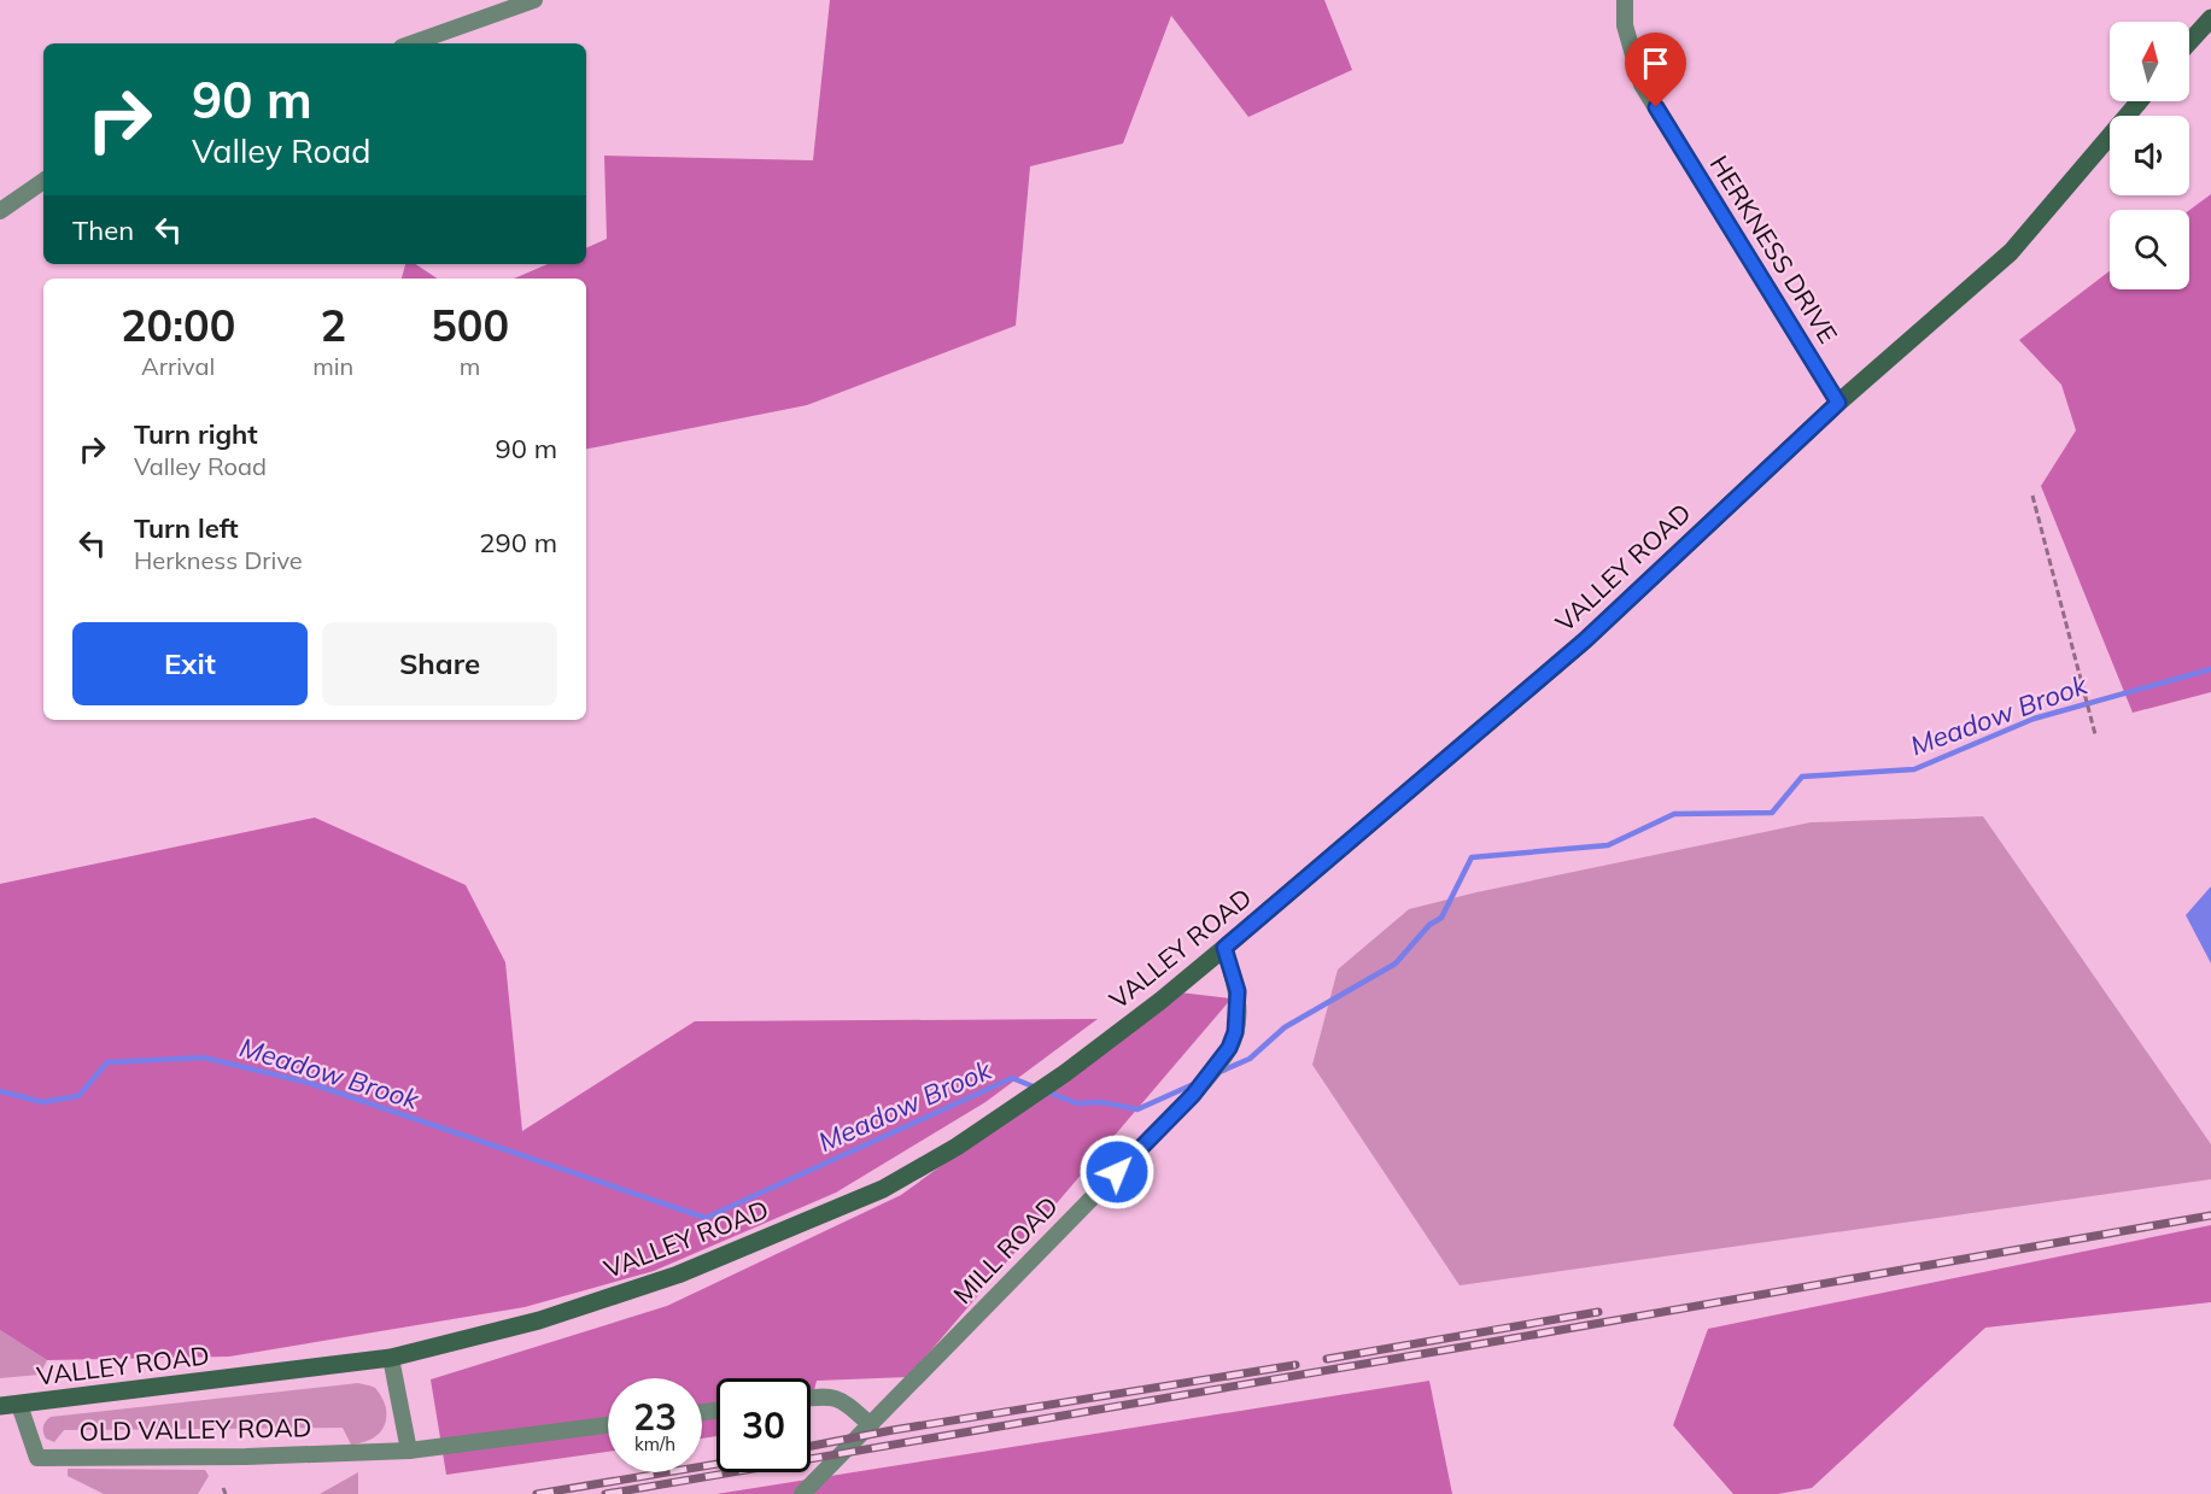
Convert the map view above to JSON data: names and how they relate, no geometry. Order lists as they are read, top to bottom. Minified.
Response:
{"streets":{"main road":["VALLEY ROAD"],"street":["HERKNESS DRIVE","MILL ROAD","OLD VALLEY ROAD"]},"crossings":[["HERKNESS DRIVE","VALLEY ROAD"],["VALLEY ROAD","MILL ROAD"],["VALLEY ROAD","OLD VALLEY ROAD"]],"water":["Meadow Brook"],"north":"top","page":{"turn":["90 m","Valley Road"],"then":"Then","eta":["20:00","Arrival","2","min","500","m"],"list":[{"name":"Turn right","note":"Valley Road","value":"90 m"},{"name":"Turn left","note":"Herkness Drive","value":"290 m"}],"buttons":["Exit","Share"],"speed":"23 km/h","limit":"30"}}
